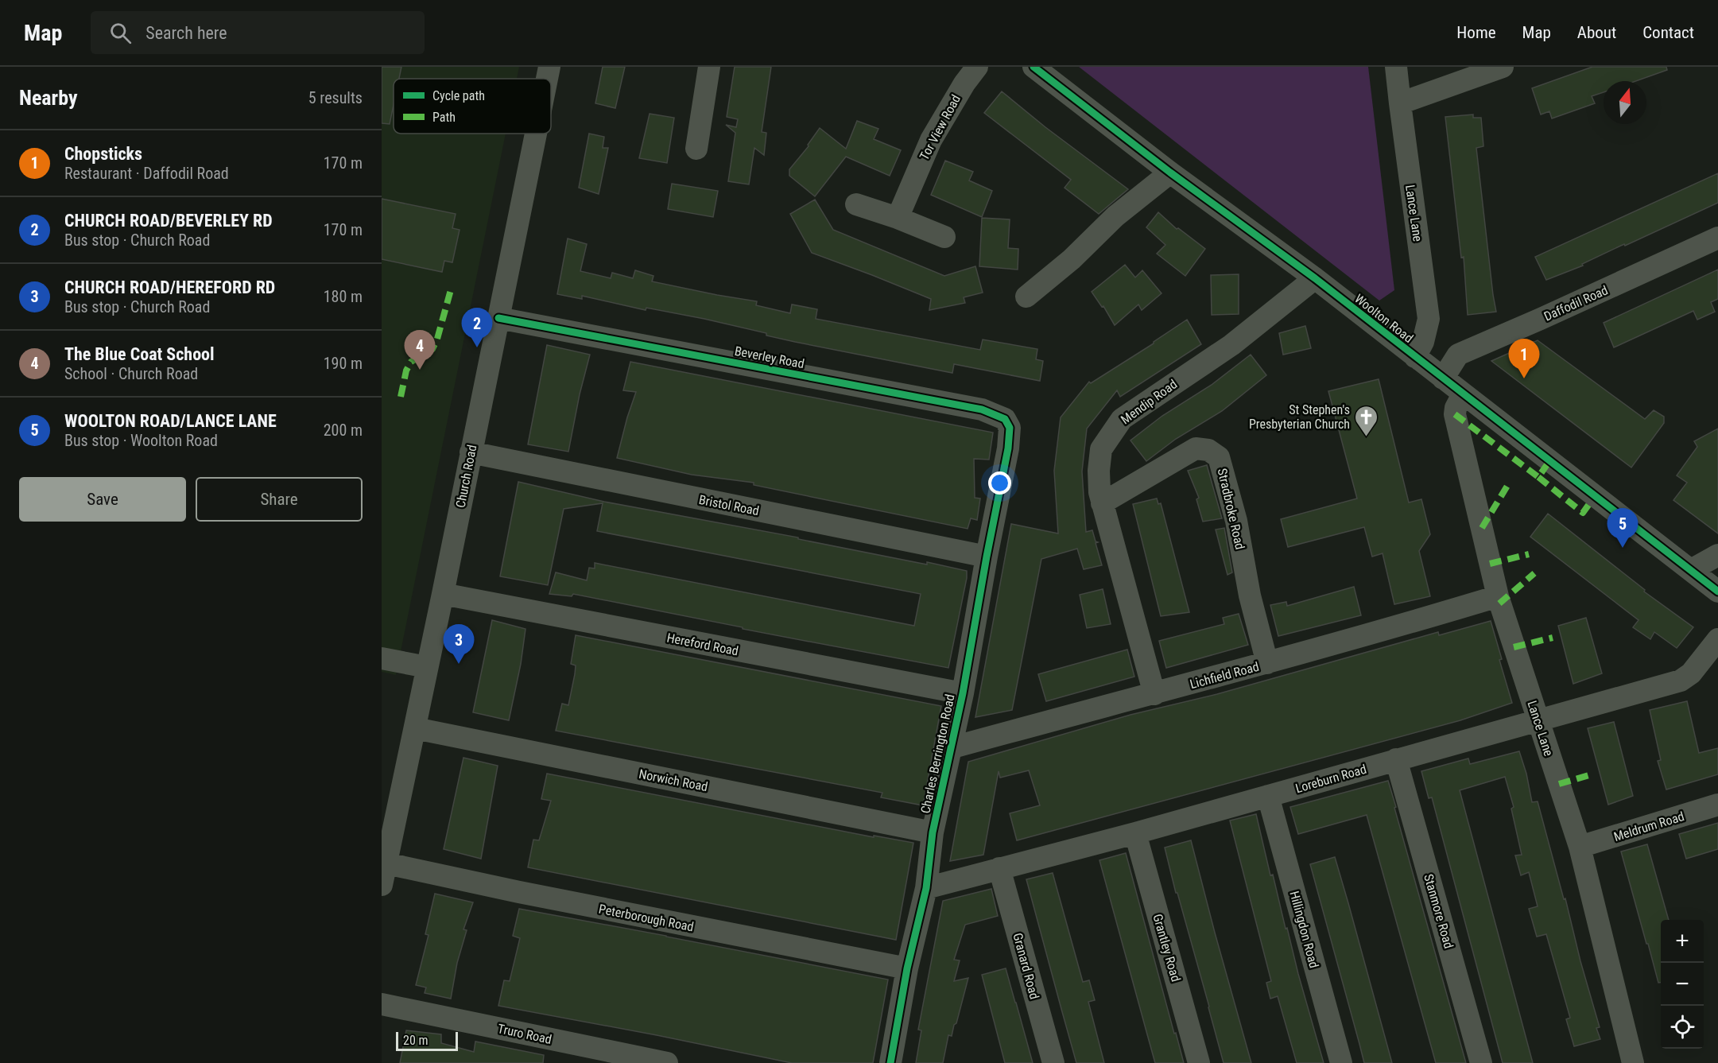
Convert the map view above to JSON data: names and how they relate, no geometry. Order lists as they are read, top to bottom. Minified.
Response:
{"streets":{"street":["Tor View Road","Lance Lane","Daffodil Road","Woolton Road","Beverley Road","Mendip Road","Church Road","Bristol Road","Stradbroke Road","Hereford Road","Lichfield Road","Charles Berrington Road","Loreburn Road","Norwich Road","Meldrum Road","Stanmore Road","Peterborough Road","Hillingdon Road","Grantley Road","Granard Road","Truro Road"]},"crossings":[["Lance Lane","Woolton Road"],["Lance Lane","Lichfield Road"],["Lance Lane","Loreburn Road"],["Lance Lane","Meldrum Road"],["Daffodil Road","Woolton Road"],["Woolton Road","Mendip Road"],["Beverley Road","Church Road"],["Beverley Road","Charles Berrington Road"],["Mendip Road","Stradbroke Road"],["Mendip Road","Lichfield Road"],["Church Road","Bristol Road"],["Church Road","Hereford Road"],["Church Road","Norwich Road"],["Church Road","Peterborough Road"],["Bristol Road","Charles Berrington Road"],["Stradbroke Road","Lichfield Road"],["Hereford Road","Charles Berrington Road"],["Lichfield Road","Charles Berrington Road"],["Charles Berrington Road","Loreburn Road"],["Charles Berrington Road","Norwich Road"],["Charles Berrington Road","Peterborough Road"],["Loreburn Road","Stanmore Road"],["Loreburn Road","Hillingdon Road"],["Loreburn Road","Grantley Road"],["Loreburn Road","Granard Road"]],"places":{"church":["St Stephen's Presbyterian Church"]},"legend":["Cycle path","Path"],"scale_bar":"20 m","north":"top","page":{"header":"Map","search":"Search here","nav":["Home","Map","About","Contact"],"heading":["Nearby","5 results"],"list":[{"mark":"1","name":"Chopsticks","note":"Restaurant · Daffodil Road","value":"170 m"},{"mark":"2","name":"CHURCH ROAD/BEVERLEY RD","note":"Bus stop · Church Road","value":"170 m"},{"mark":"3","name":"CHURCH ROAD/HEREFORD RD","note":"Bus stop · Church Road","value":"180 m"},{"mark":"4","name":"The Blue Coat School","note":"School · Church Road","value":"190 m"},{"mark":"5","name":"WOOLTON ROAD/LANCE LANE","note":"Bus stop · Woolton Road","value":"200 m"}],"pins":["2","4","1","5","3"],"buttons":["Save","Share"],"map_buttons":["+","−"],"scale":"20 m"}}
